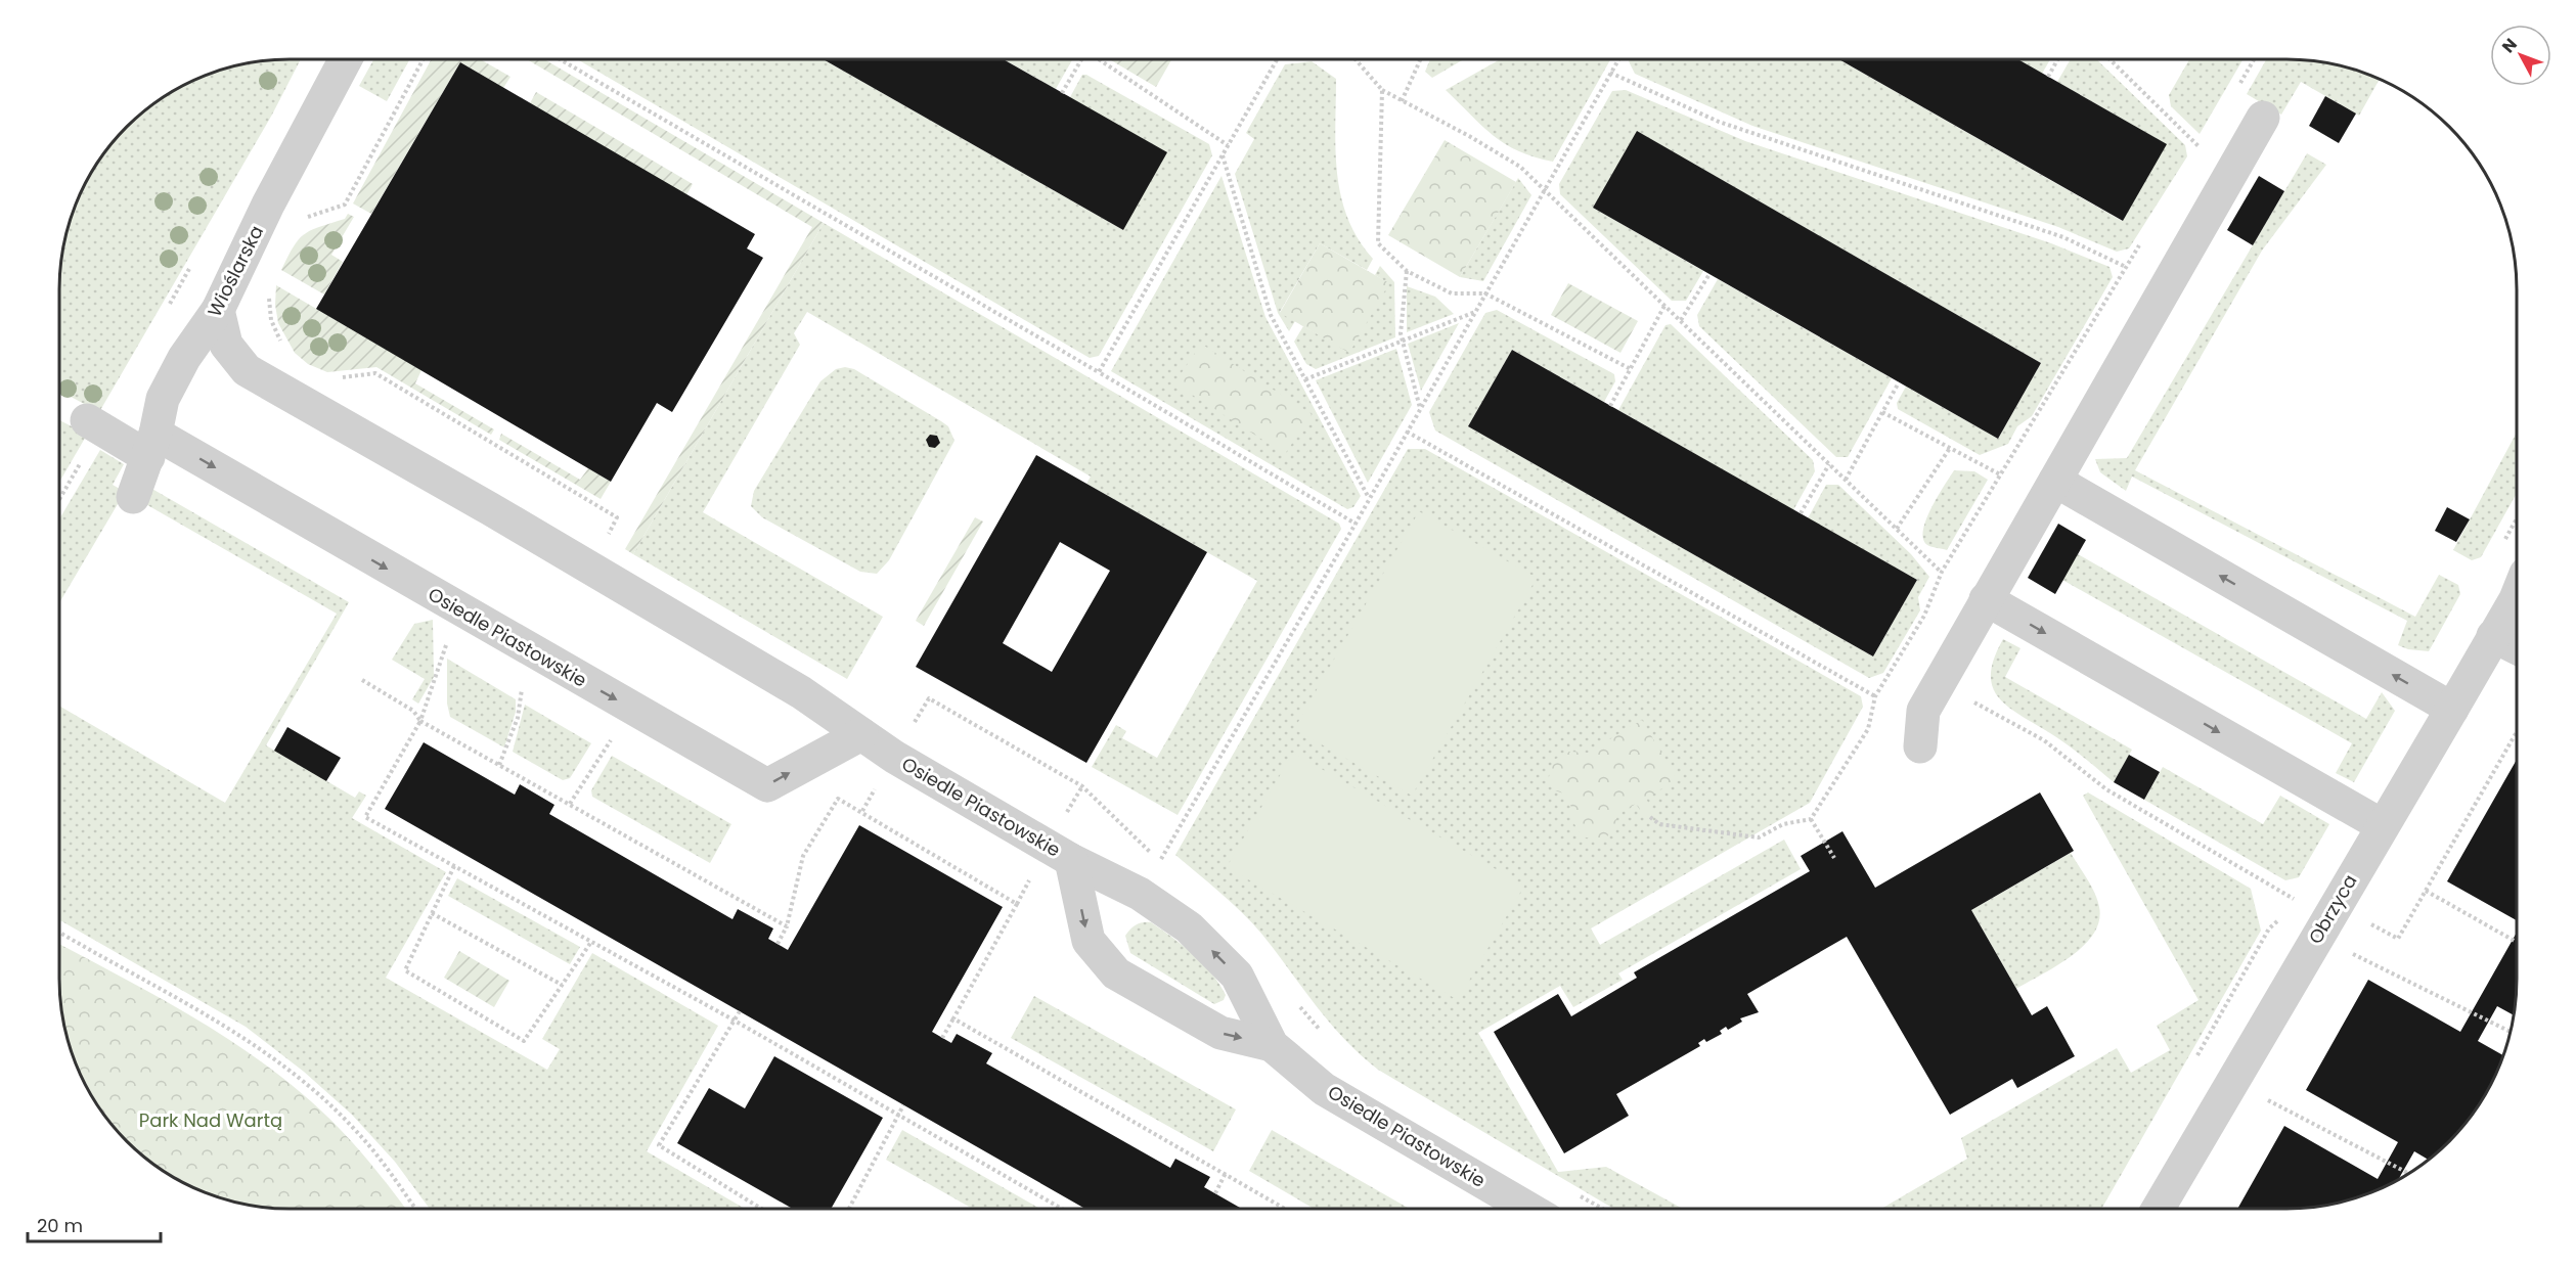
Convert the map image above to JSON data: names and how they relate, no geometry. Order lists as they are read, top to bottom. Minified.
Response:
{"streets":{"street":["Wioślarska","Osiedle Piastowskie","Obrzyca"]},"crossings":[["Wioślarska","Osiedle Piastowskie"]],"parks":["Park Nad Wartą"],"scale_bar":"20 m","north":"top left"}
